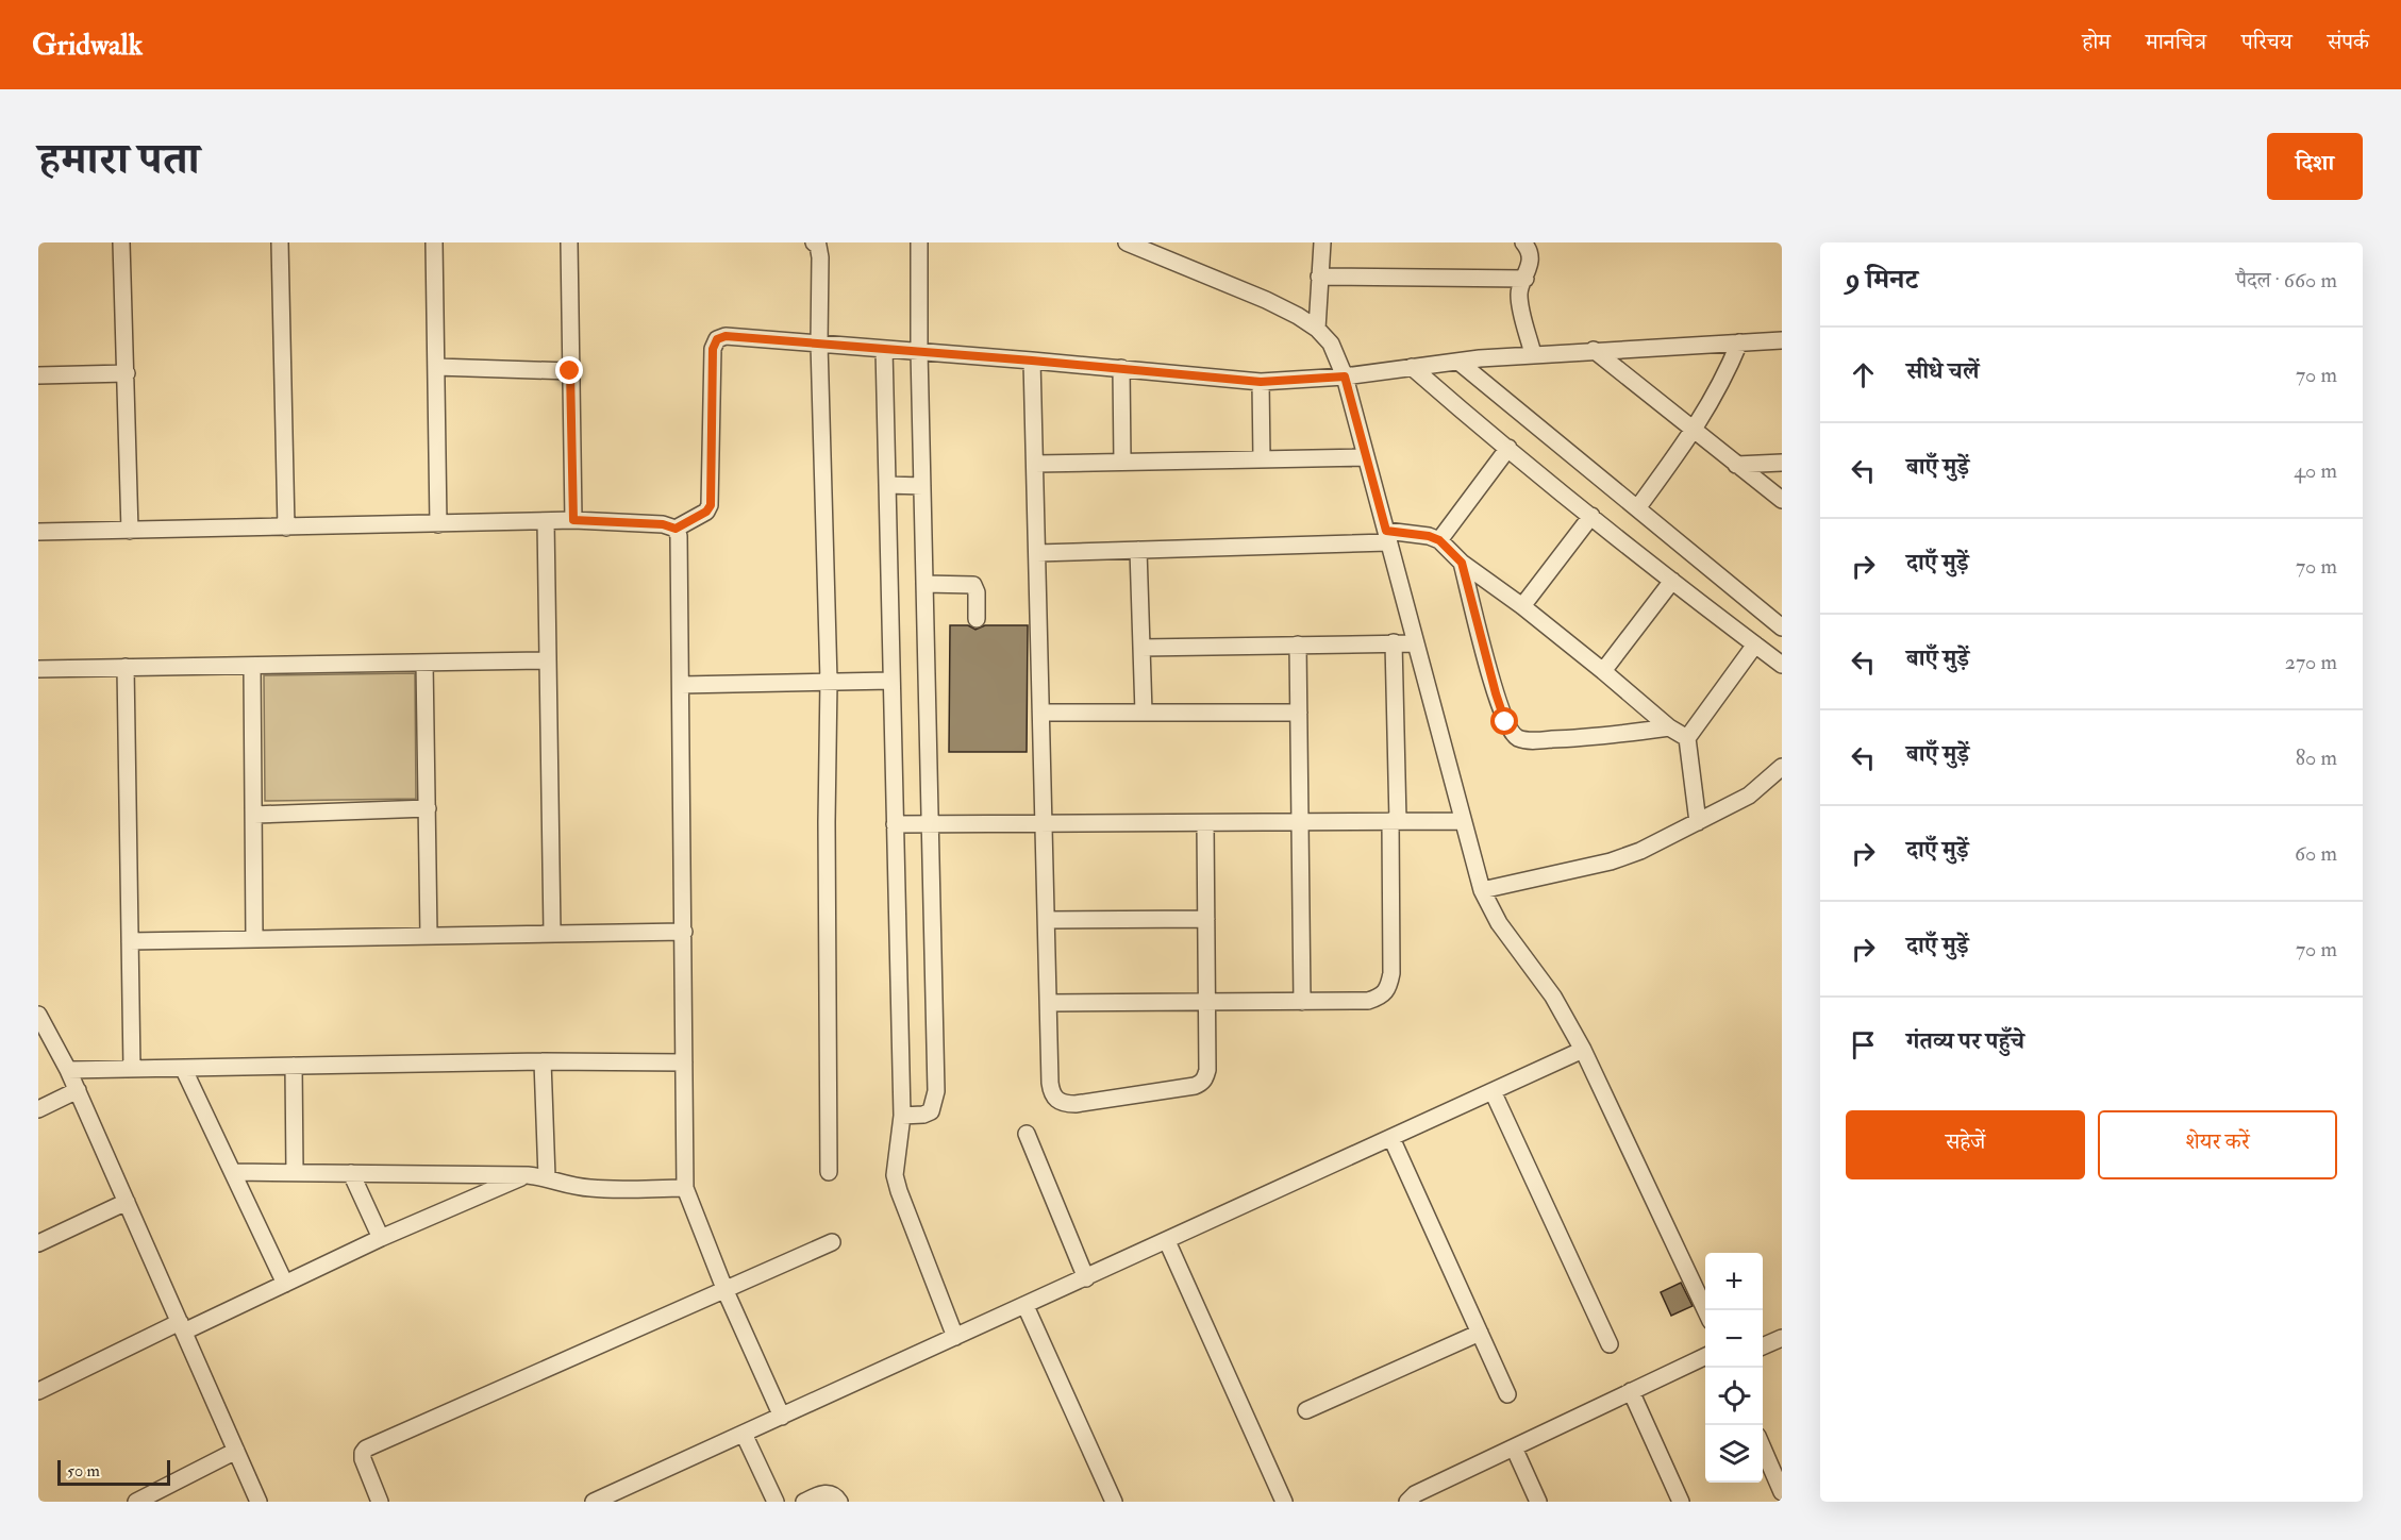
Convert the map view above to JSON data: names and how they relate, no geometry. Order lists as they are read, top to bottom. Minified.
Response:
{"scale_bar":"50 m","page":{"header":"Gridwalk","nav":["होम","मानचित्र","परिचय","संपर्क"],"title":"हमारा पता","buttons":["दिशा",["सहेजें","शेयर करें"]],"heading":["9 मिनट","पैदल · 660 m"],"list":[["सीधे चलें","70 m"],["बाएँ मुड़ें","40 m"],["दाएँ मुड़ें","70 m"],["बाएँ मुड़ें","270 m"],["बाएँ मुड़ें","80 m"],["दाएँ मुड़ें","60 m"],["दाएँ मुड़ें","70 m"],"गंतव्य पर पहुँचे"],"map_buttons":["+","−"],"scale":"50 m"}}
